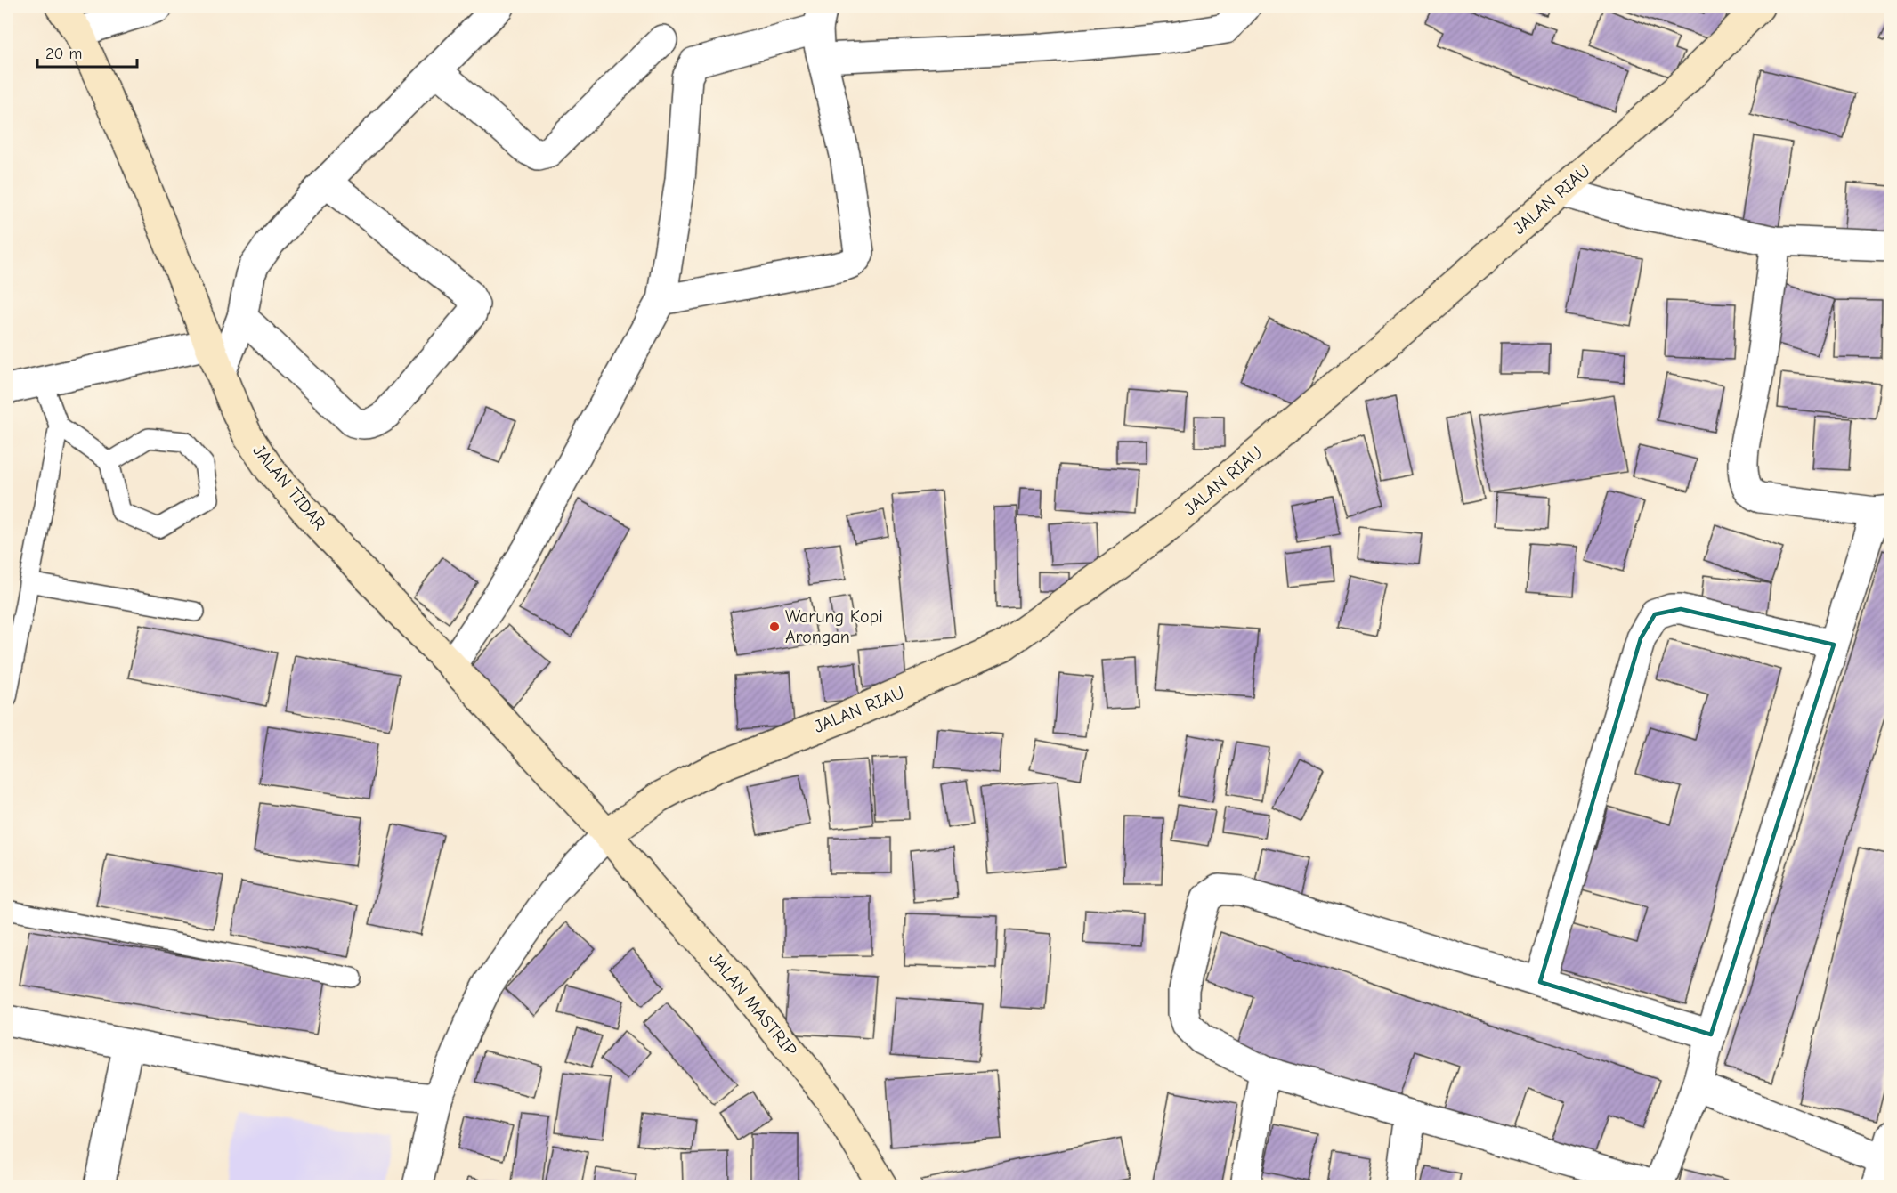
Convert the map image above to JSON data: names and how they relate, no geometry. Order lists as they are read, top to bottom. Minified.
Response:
{"streets":{"main road":["JALAN RIAU","JALAN TIDAR","JALAN MASTRIP"]},"crossings":[["JALAN RIAU","JALAN TIDAR"],["JALAN RIAU","JALAN MASTRIP"],["JALAN TIDAR","JALAN MASTRIP"]],"places":["Warung Kopi Arongan"],"scale_bar":"20 m"}
